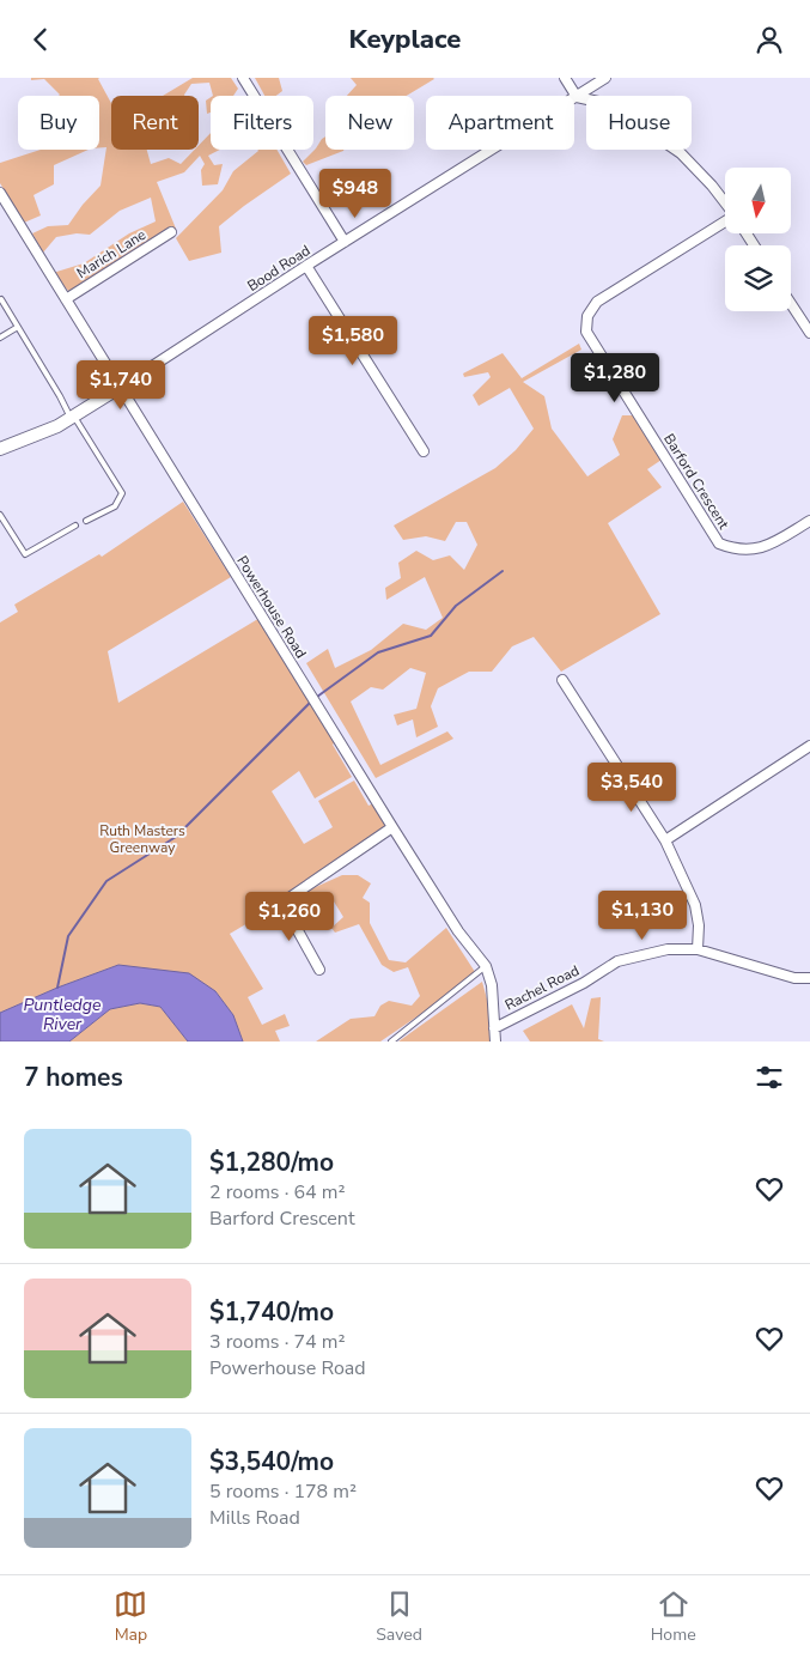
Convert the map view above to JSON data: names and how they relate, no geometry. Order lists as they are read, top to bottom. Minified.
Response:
{"streets":{"street":["Marich Lane","Bood Road","Barford Crescent","Powerhouse Road","Rachel Road"]},"crossings":[["Marich Lane","Powerhouse Road"],["Bood Road","Powerhouse Road"],["Powerhouse Road","Rachel Road"]],"water":["Puntledge River"],"parks":["Ruth Masters Greenway"],"north":"bottom","page":{"header":"Keyplace","chip":["Buy","Rent","Filters","New","Apartment","House"],"price":["$948","$1,580","$1,280","$1,740","$3,540","$1,130","$1,260"],"heading":"7 homes","list":[{"name":"$1,280/mo","note":"2 rooms · 64 m² · Barford Crescent"},{"name":"$1,740/mo","note":"3 rooms · 74 m² · Powerhouse Road"},{"name":"$3,540/mo","note":"5 rooms · 178 m² · Mills Road"}],"tabs":["Map","Saved","Home"]}}
